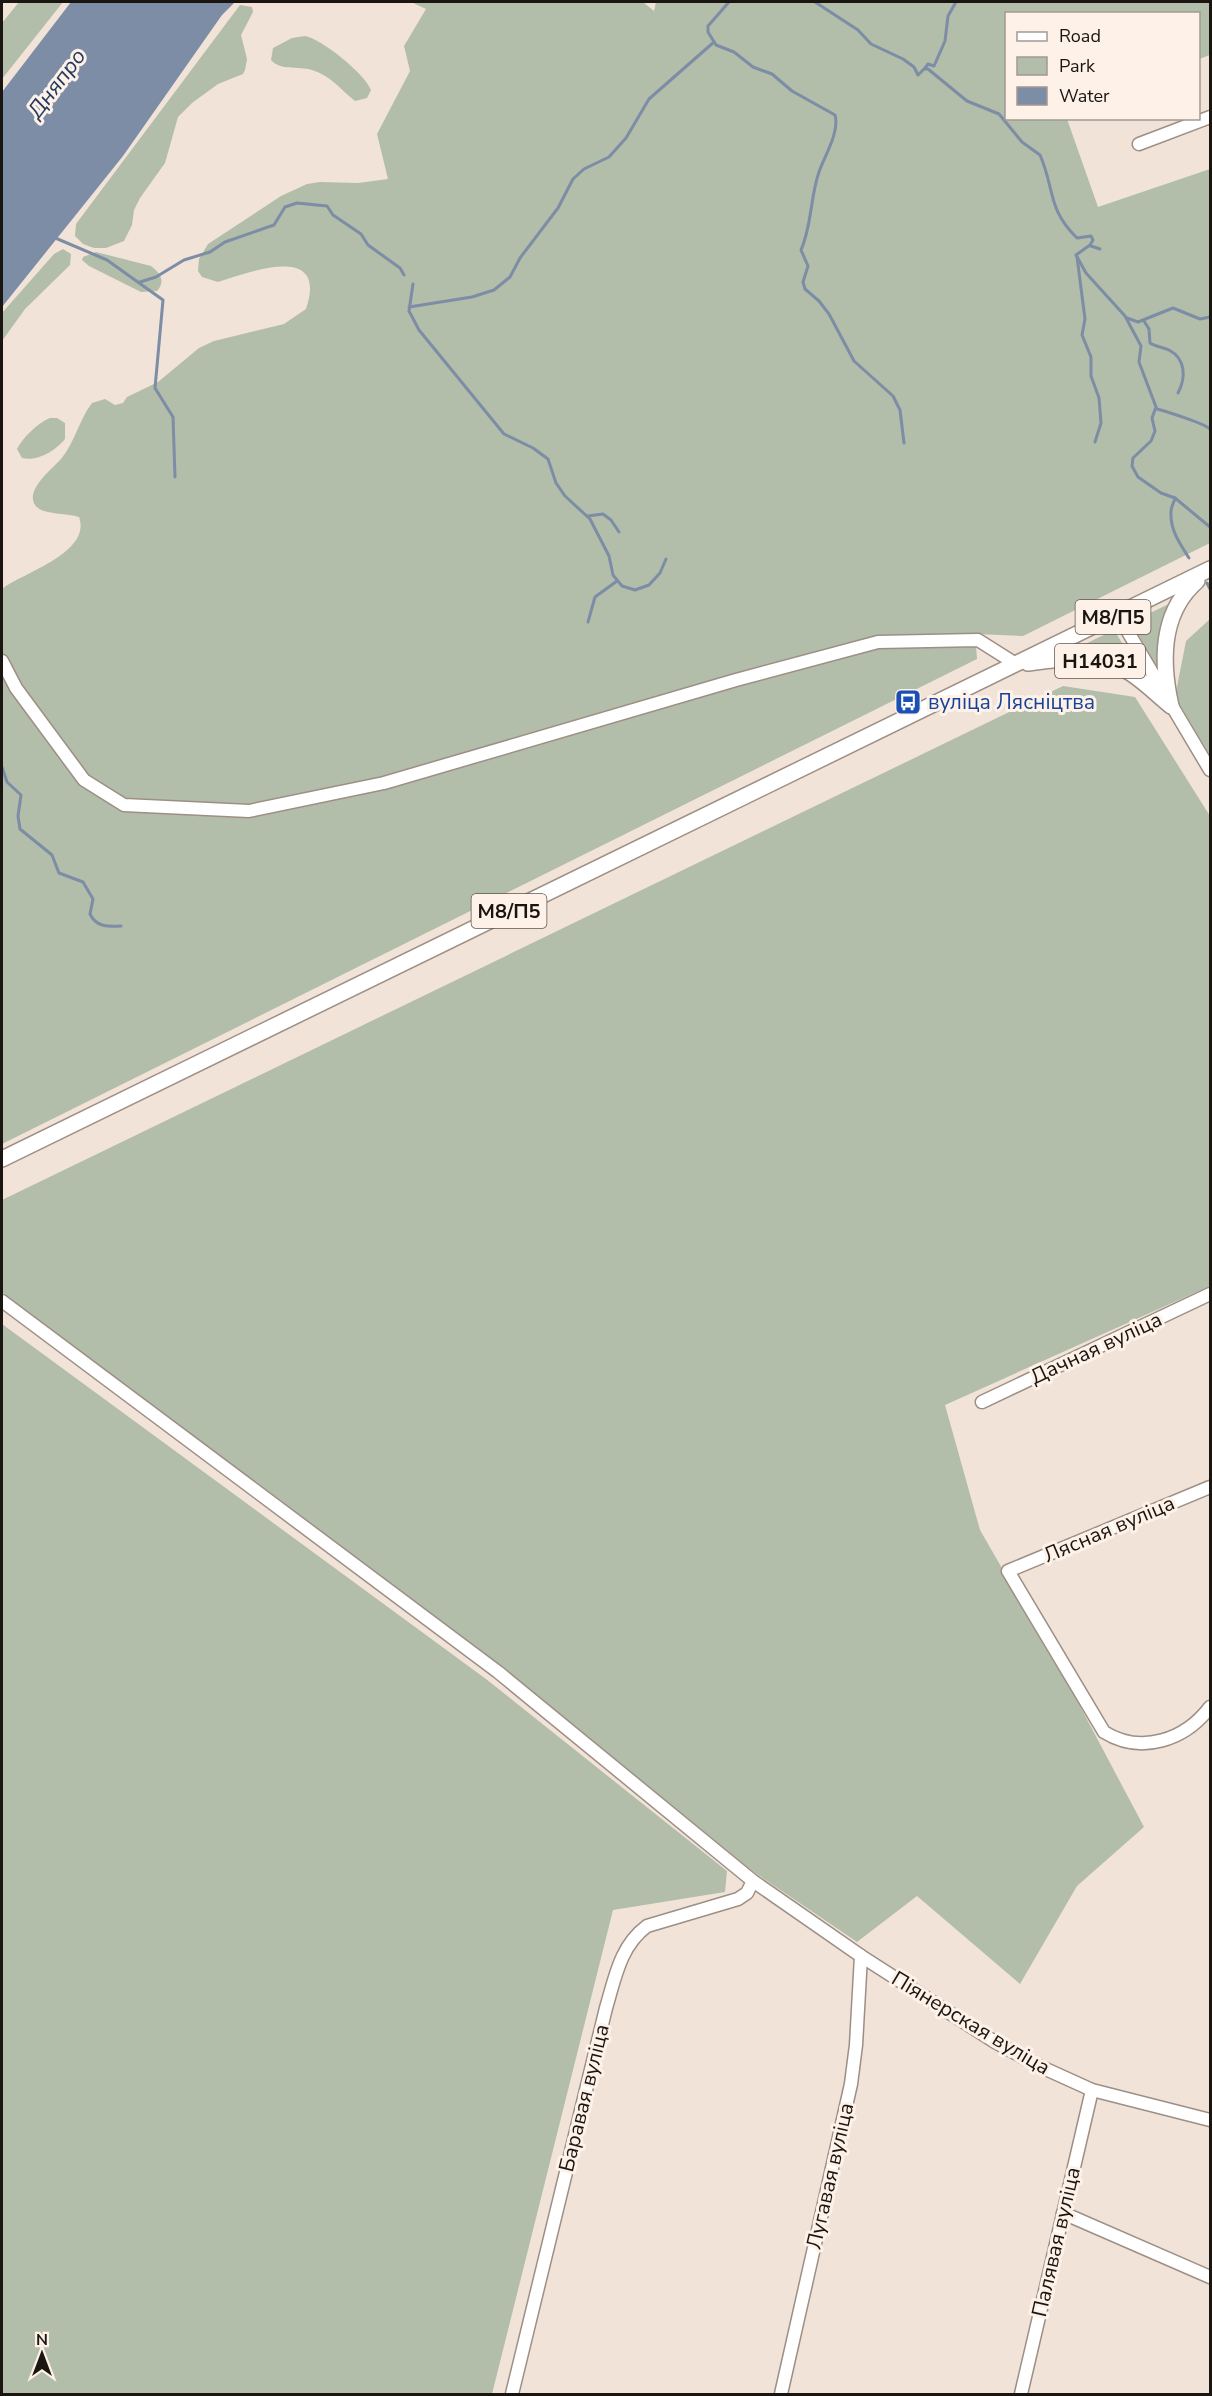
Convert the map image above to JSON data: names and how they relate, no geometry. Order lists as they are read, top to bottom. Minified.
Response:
{"streets":{"main road":["М8/П5","Н14031"],"street":["Дачная вуліца","Лясная вуліца","Піянерская вуліца","Баравая вуліца","Лугавая вуліца","Палявая вуліца"]},"crossings":[["М8/П5","Н14031"],["Піянерская вуліца","Баравая вуліца"],["Піянерская вуліца","Лугавая вуліца"],["Піянерская вуліца","Палявая вуліца"]],"water":["Дняпро"],"places":{"bus stop":["вуліца Лясніцтва"]},"legend":["Road","Park","Water"],"north":"top"}
